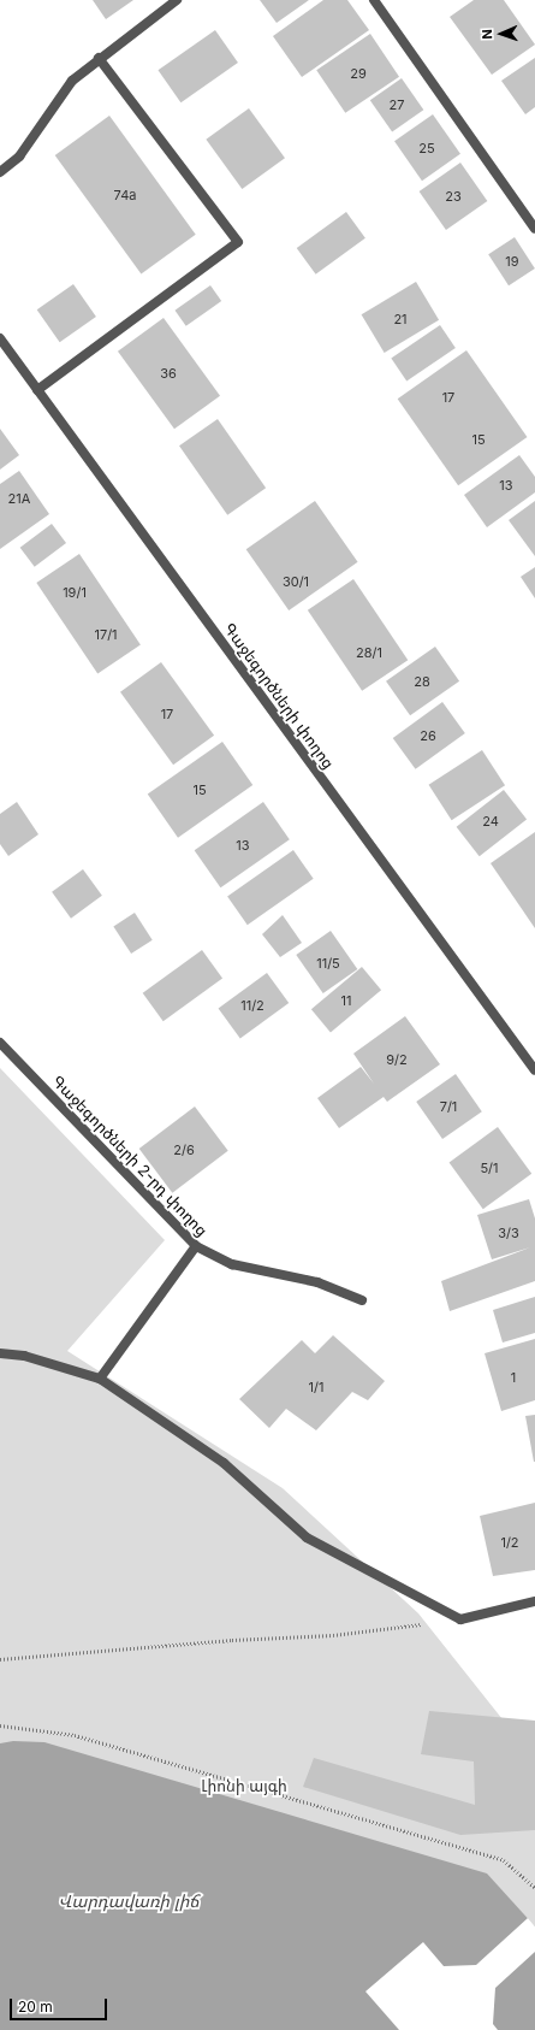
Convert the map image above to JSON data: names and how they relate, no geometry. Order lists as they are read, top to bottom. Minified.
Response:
{"streets":{"street":["Գաջեգործների փողոց","Գաջեգործների 2-րդ փողոց"]},"water":["Վարդավառի լիճ"],"parks":["Լիոնի այգի"],"house_numbers":["29","27","25","74a","23","19","21","36","17","15","13","21А","30/1","19/1","17/1","28/1","28","17","26","15","24","13","11/5","11","11/2","9/2","7/1","2/6","5/1","3/3","1","1/1","1/2"],"scale_bar":"20 m","north":"left"}
